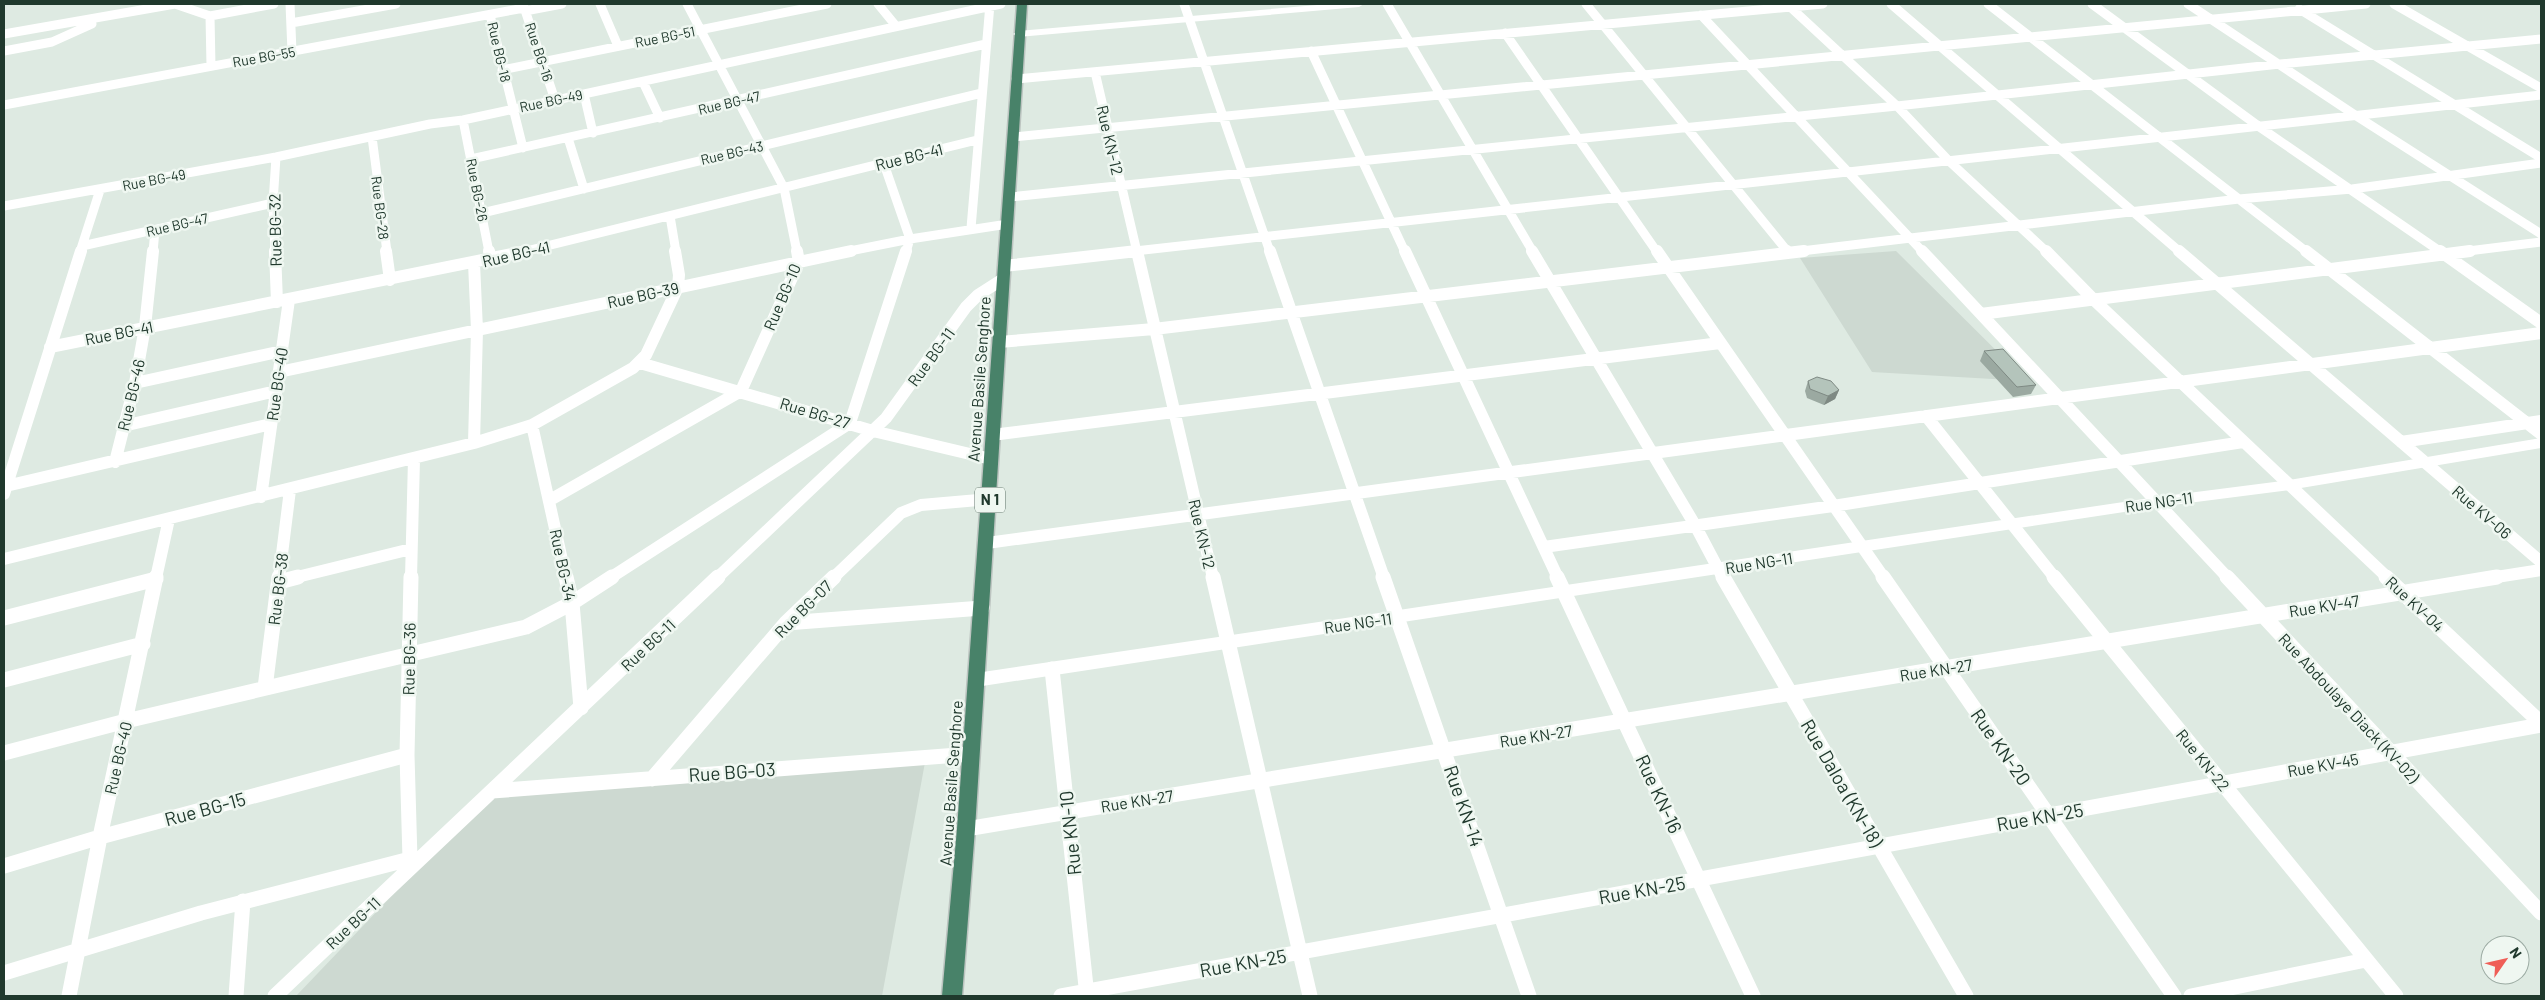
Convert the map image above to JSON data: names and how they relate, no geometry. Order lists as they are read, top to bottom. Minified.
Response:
{"streets":{"highway":["Avenue Basile Senghore","N 1"],"street":["Rue BG-51","Rue BG-18","Rue BG-16","Rue BG-55","Rue BG-49","Rue BG-47","Rue KN-12","Rue BG-43","Rue BG-41","Rue BG-26","Rue BG-28","Rue BG-32","Rue BG-39","Rue BG-10","Rue BG-11","Rue BG-40","Rue BG-46","Rue BG-27","Rue NG-11","Rue KV-06","Rue BG-34","Rue BG-38","Rue KV-04","Rue KV-47","Rue BG-07","Rue BG-36","Rue KN-27","Rue Abdoulaye Diack (KV-02)","Rue KN-20","Rue KN-22","Rue KV-45","Rue BG-03","Rue Daloa (KN-18)","Rue KN-16","Rue KN-14","Rue BG-15","Rue KN-25","Rue KN-10"]},"crossings":[["Rue BG-51","Rue BG-18"],["Rue BG-51","Rue BG-16"],["Rue BG-51","Rue BG-10"],["Rue BG-18","Rue BG-55"],["Rue BG-18","Rue BG-49"],["Rue BG-18","Rue BG-47"],["Rue BG-16","Rue BG-55"],["Rue BG-16","Rue BG-49"],["Rue BG-49","Rue BG-26"],["Rue BG-49","Rue BG-28"],["Rue BG-49","Rue BG-32"],["Rue BG-49","Rue BG-10"],["Rue BG-47","Rue BG-26"],["Rue BG-47","Rue BG-32"],["Rue BG-47","Rue BG-10"],["Rue KN-12","Rue NG-11"],["Rue KN-12","Rue KN-27"],["Rue KN-12","Rue KN-25"],["Rue BG-43","Rue BG-26"],["Rue BG-43","Rue BG-10"],["Rue BG-41","Rue BG-26"],["Rue BG-41","Rue BG-28"],["Rue BG-41","Rue BG-32"],["Rue BG-41","Rue BG-10"],["Rue BG-41","Rue BG-40"],["Rue BG-41","Rue BG-46"],["Rue BG-32","Rue BG-40"],["Rue BG-39","Rue BG-10"],["Rue BG-39","Avenue Basile Senghore"],["Rue BG-39","Rue BG-40"],["Rue BG-10","Rue BG-27"],["Rue BG-11","Avenue Basile Senghore"],["Rue BG-11","Rue BG-27"],["Rue BG-11","Rue BG-34"],["Rue BG-11","Rue BG-36"],["Rue BG-11","Rue BG-03"],["Avenue Basile Senghore","Rue BG-27"],["Avenue Basile Senghore","Rue NG-11"],["Avenue Basile Senghore","Rue BG-07"],["Avenue Basile Senghore","Rue KN-27"],["Avenue Basile Senghore","Rue BG-03"],["Rue BG-40","Rue BG-15"],["Rue NG-11","Rue KV-06"],["Rue NG-11","Rue KV-04"],["Rue NG-11","Rue Abdoulaye Diack (KV-02)"],["Rue NG-11","Rue KN-20"],["Rue NG-11","Rue KN-22"],["Rue NG-11","Rue Daloa (KN-18)"],["Rue NG-11","Rue KN-16"],["Rue NG-11","Rue KN-14"],["Rue NG-11","Rue KN-10"],["Rue KV-04","Rue KV-47"],["Rue KV-04","Rue KV-45"],["Rue KV-47","Rue KN-27"],["Rue KV-47","Rue Abdoulaye Diack (KV-02)"],["Rue KV-47","Rue KN-22"],["Rue BG-07","Rue BG-03"],["Rue BG-36","Rue BG-15"],["Rue KN-27","Rue KN-20"],["Rue KN-27","Rue KN-22"],["Rue KN-27","Rue Daloa (KN-18)"],["Rue KN-27","Rue KN-16"],["Rue KN-27","Rue KN-14"],["Rue KN-27","Rue KN-10"],["Rue Abdoulaye Diack (KV-02)","Rue KV-45"],["Rue KN-20","Rue KN-25"],["Rue KN-22","Rue KV-45"],["Rue KN-22","Rue KN-25"],["Rue KV-45","Rue KN-25"],["Rue Daloa (KN-18)","Rue KN-25"],["Rue KN-16","Rue KN-25"],["Rue KN-14","Rue KN-25"],["Rue KN-25","Rue KN-10"]],"north":"top right"}
